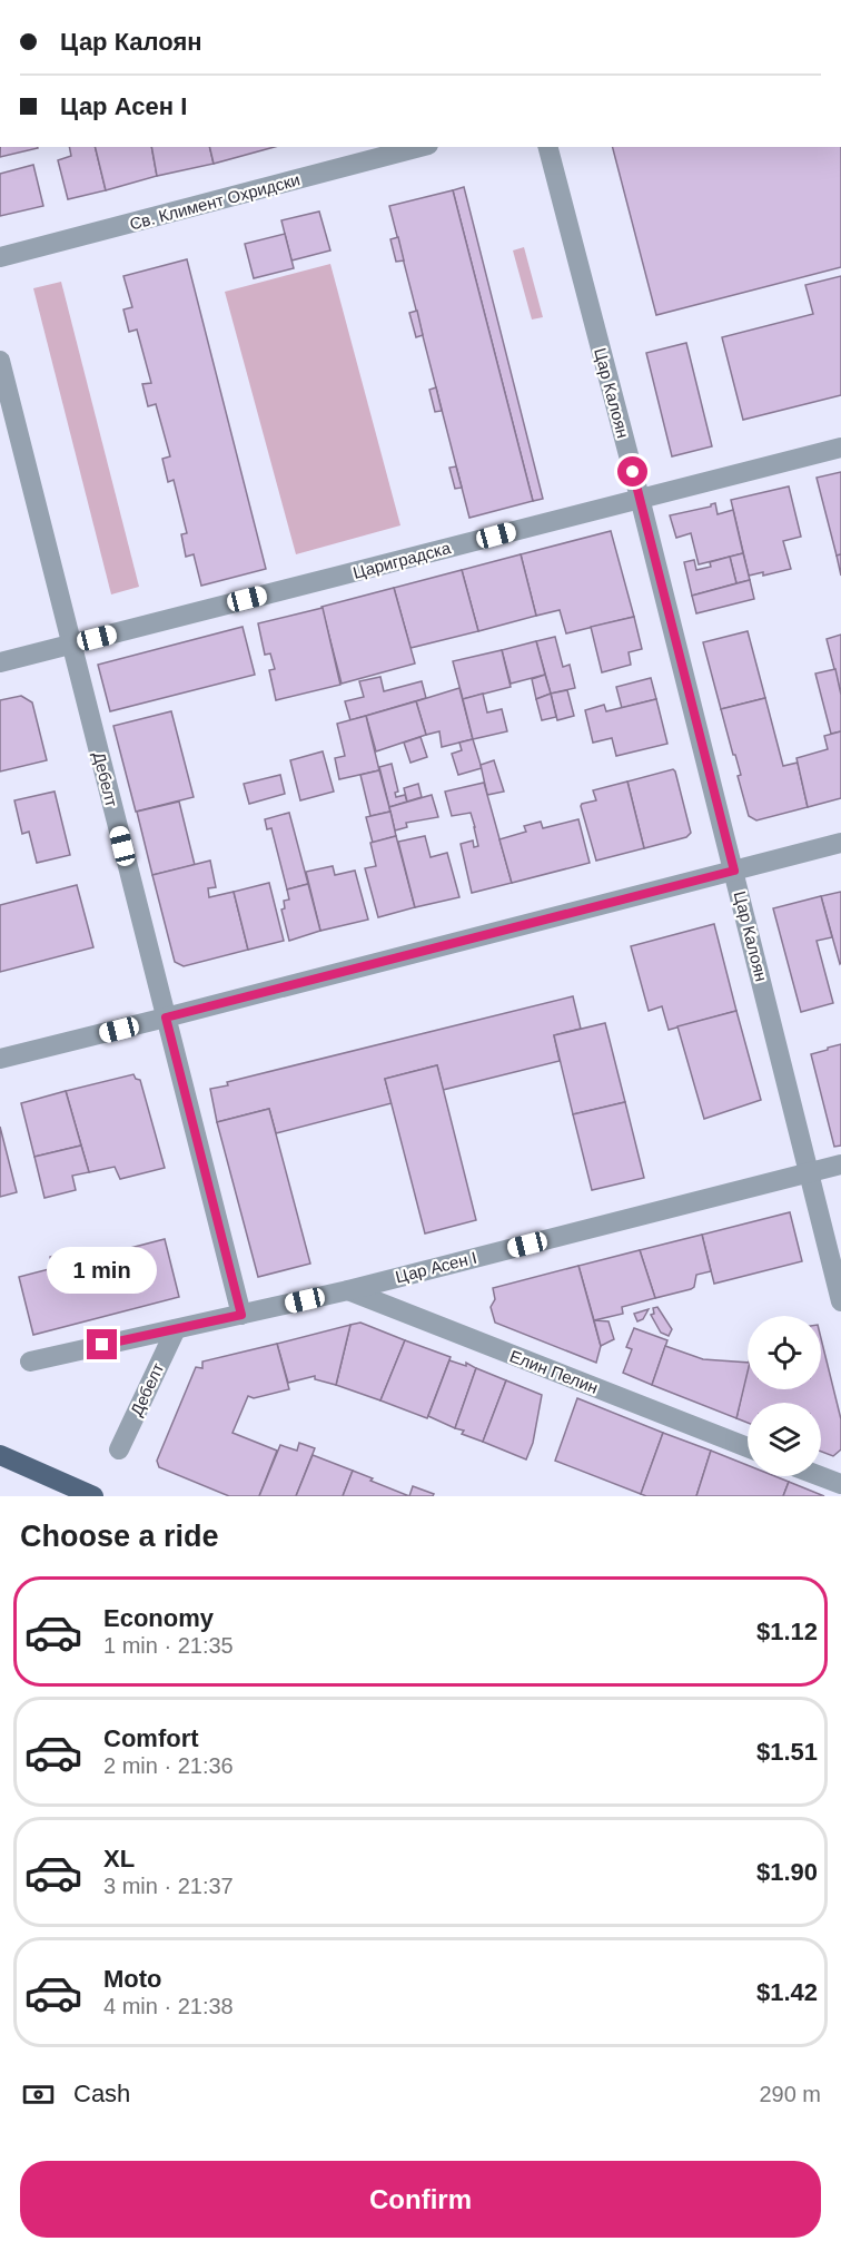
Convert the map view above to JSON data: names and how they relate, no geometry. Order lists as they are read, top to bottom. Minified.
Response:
{"streets":{"street":["Св. Климент Охридски","Цар Калоян","Цариградска","Дебелт","Цар Асен I","Елин Пелин"]},"crossings":[["Цар Калоян","Цариградска"],["Цар Калоян","Цар Асен I"],["Цариградска","Дебелт"],["Дебелт","Цар Асен I"],["Цар Асен I","Елин Пелин"]],"page":{"banner":["Цар Калоян","Цар Асен I"],"bubble":"1 min","heading":"Choose a ride","list":[{"name":"Economy","note":"1 min · 21:35","value":"$1.12"},{"name":"Comfort","note":"2 min · 21:36","value":"$1.51"},{"name":"XL","note":"3 min · 21:37","value":"$1.90"},{"name":"Moto","note":"4 min · 21:38","value":"$1.42"}],"pay":["Cash","290 m"],"buttons":"Confirm"}}
